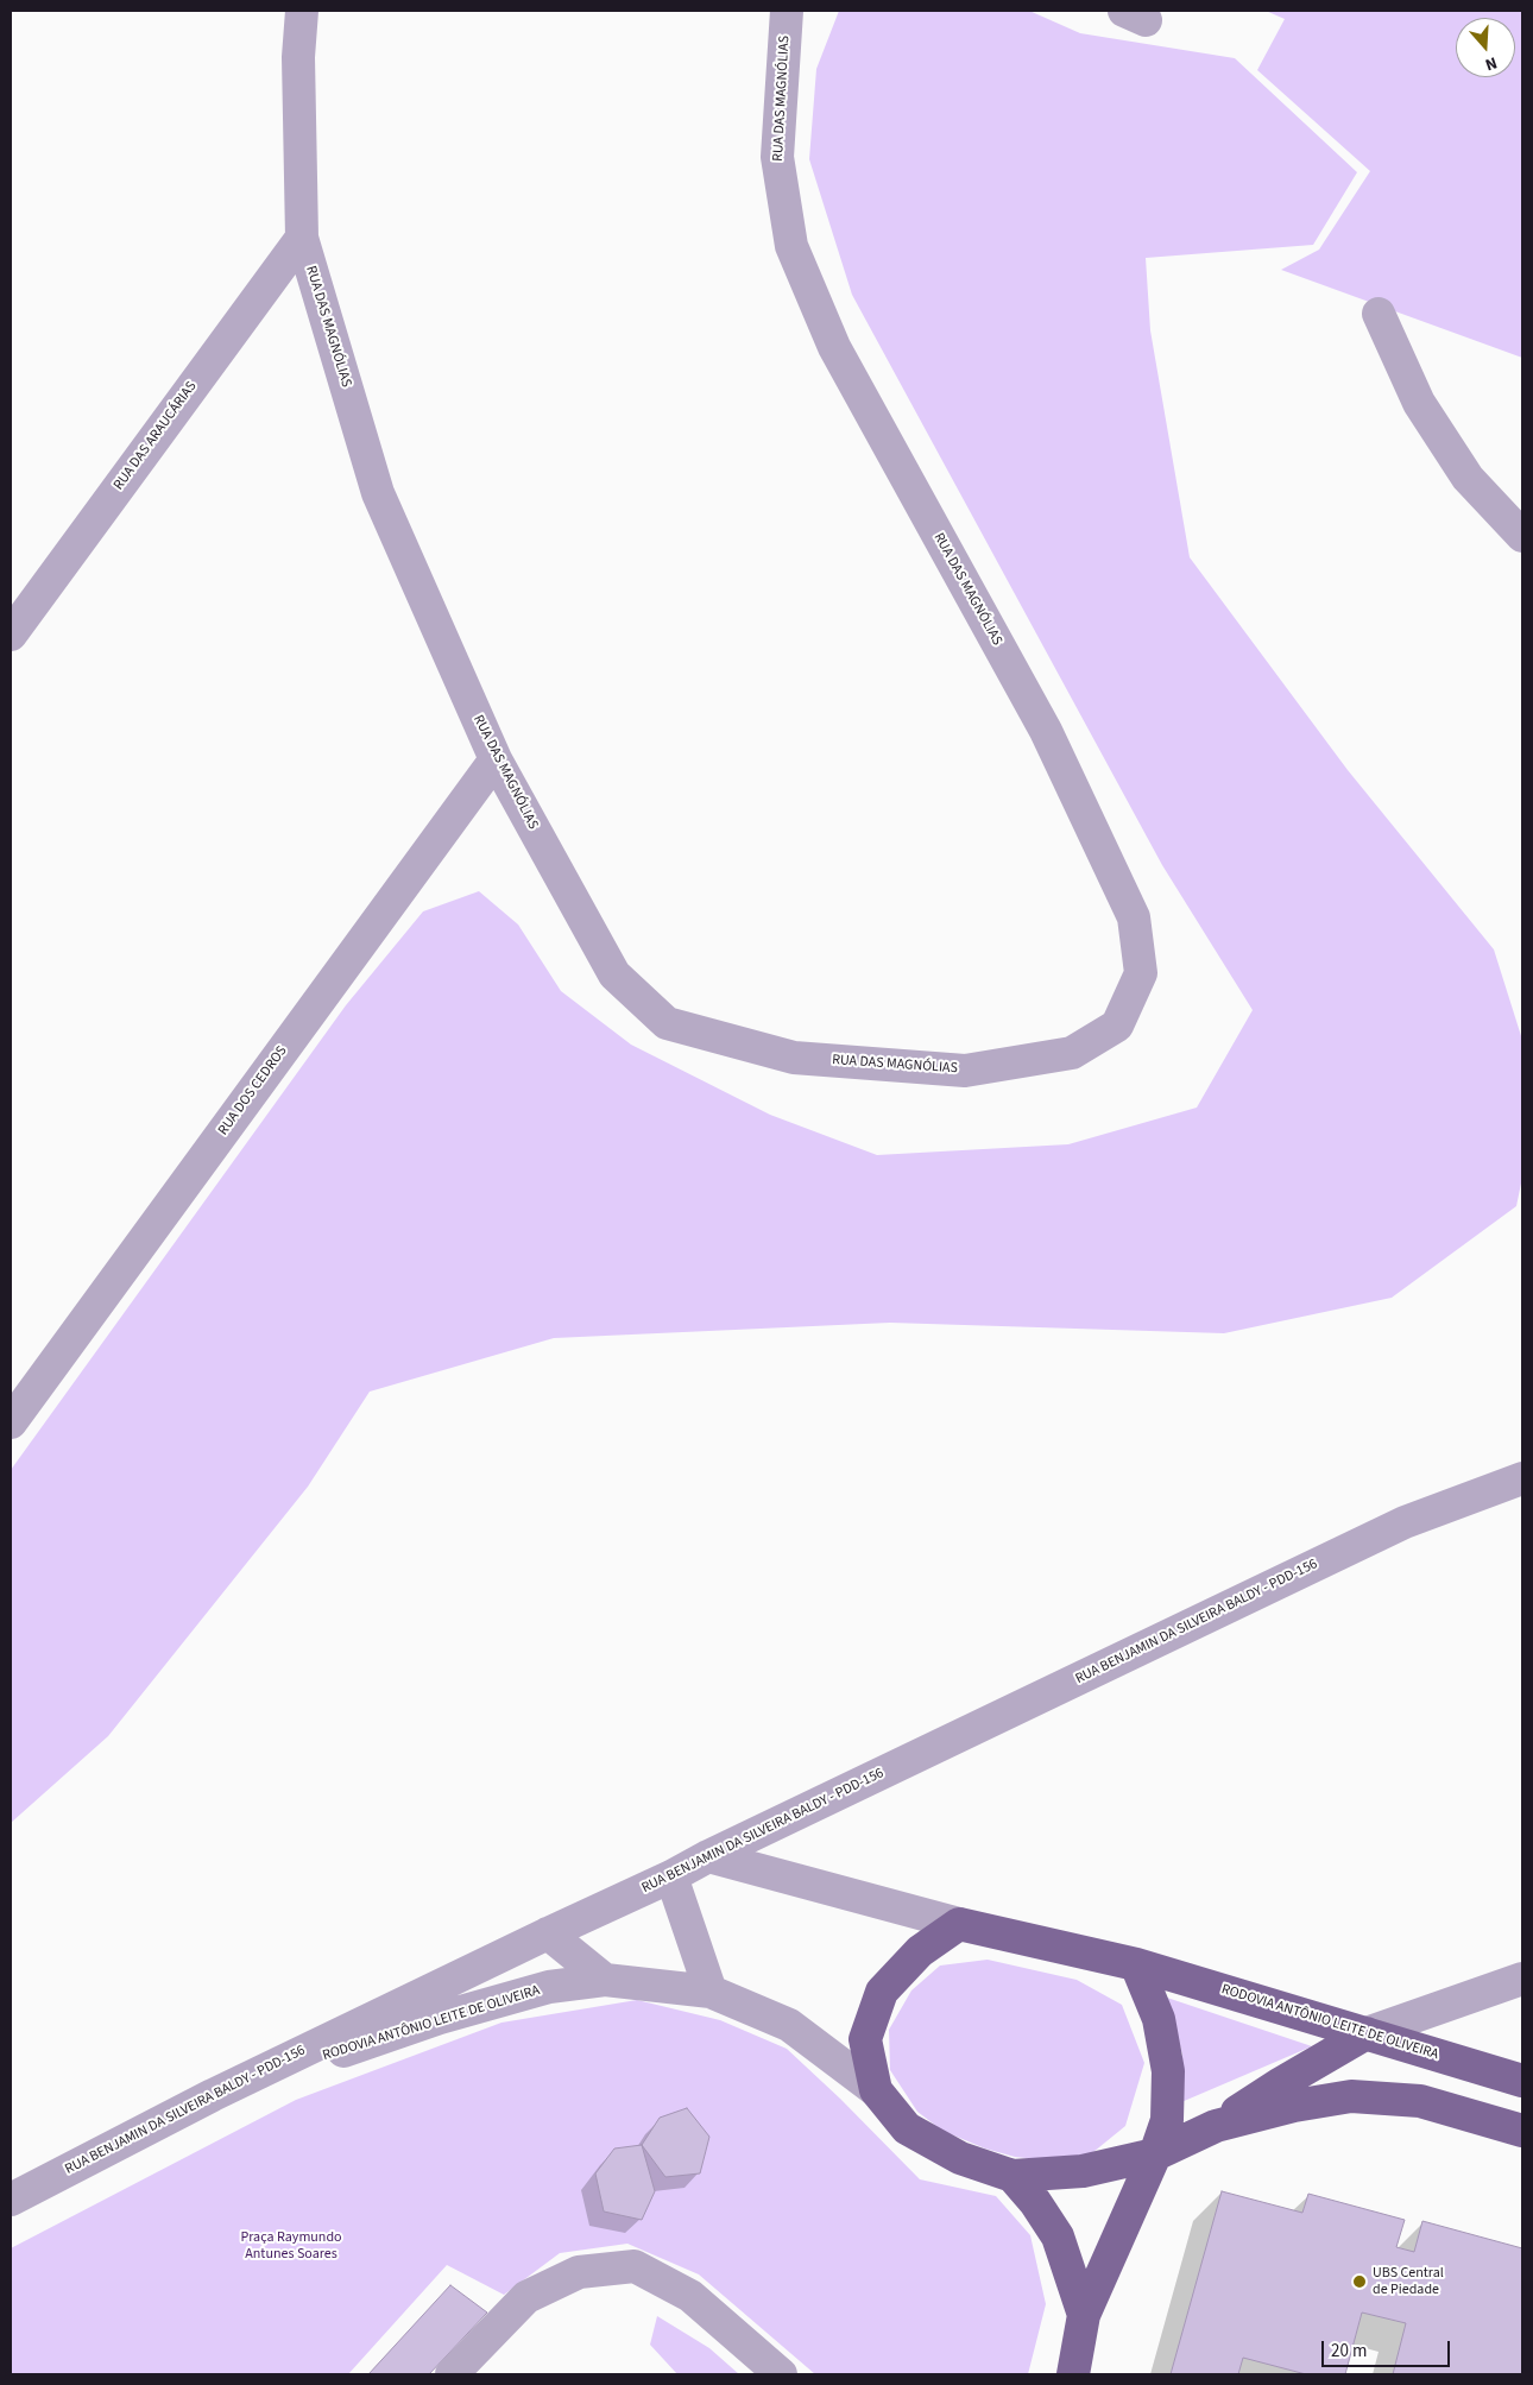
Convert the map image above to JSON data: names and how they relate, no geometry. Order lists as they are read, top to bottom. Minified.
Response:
{"streets":{"main road":["RODOVIA ANTÔNIO LEITE DE OLIVEIRA"],"street":["RUA DAS MAGNÓLIAS","RUA DAS ARAUCÁRIAS","RUA DOS CEDROS","RUA BENJAMIN DA SILVEIRA BALDY - PDD-156"]},"crossings":[["RUA DAS MAGNÓLIAS","RUA DAS ARAUCÁRIAS"],["RUA DAS MAGNÓLIAS","RUA DOS CEDROS"],["RUA BENJAMIN DA SILVEIRA BALDY - PDD-156","RODOVIA ANTÔNIO LEITE DE OLIVEIRA"]],"parks":["Praça Raymundo Antunes Soares"],"places":["UBS Central de Piedade"],"scale_bar":"20 m","north":"bottom"}
